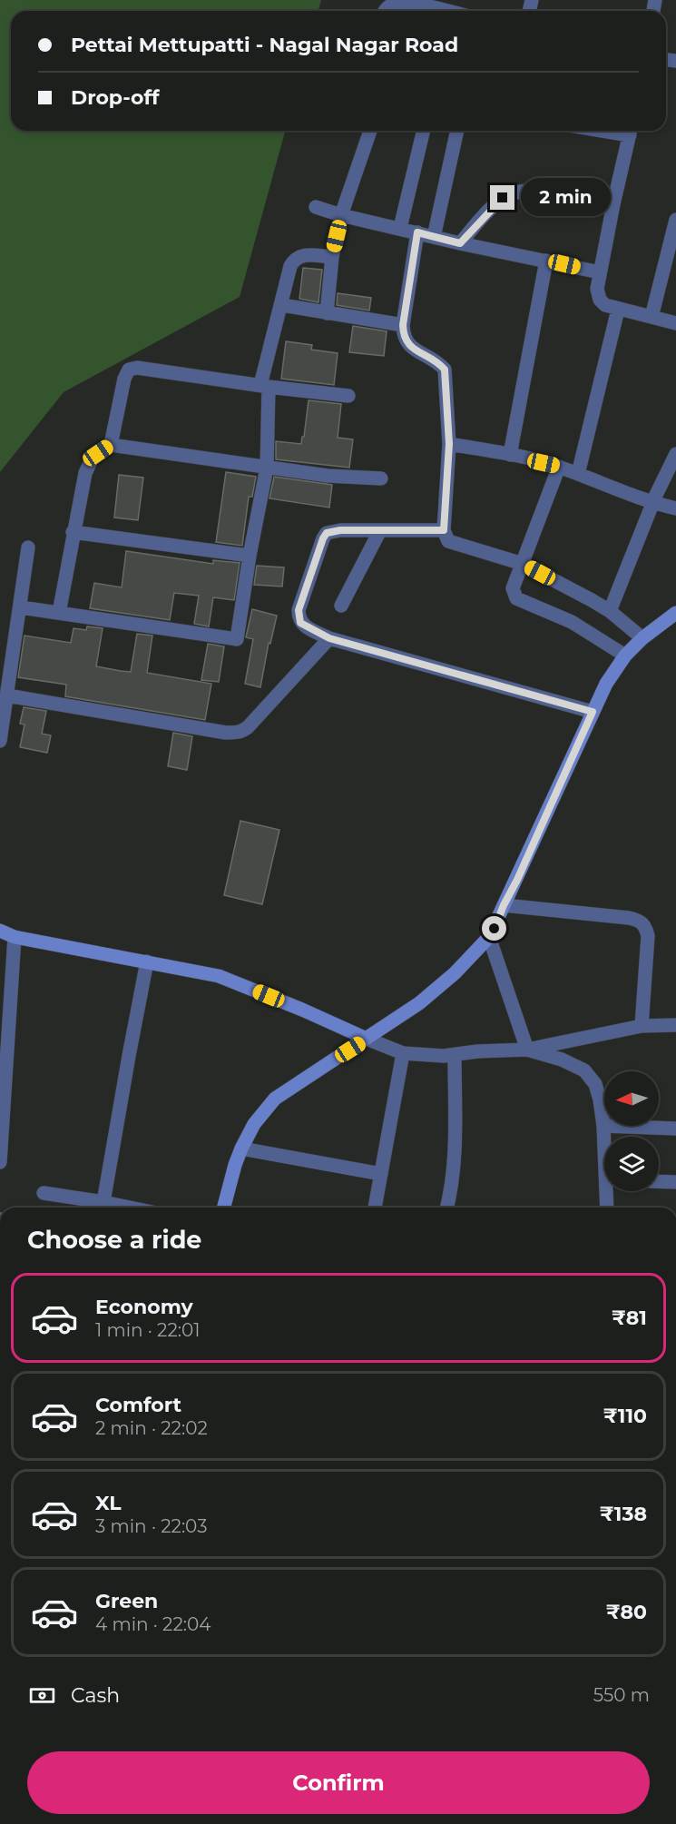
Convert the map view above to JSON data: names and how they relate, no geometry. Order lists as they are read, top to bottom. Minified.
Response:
{"north":"left","page":{"banner":["Pettai Mettupatti - Nagal Nagar Road","Drop-off"],"bubble":"2 min","heading":"Choose a ride","list":[{"name":"Economy","note":"1 min · 22:01","value":"₹81"},{"name":"Comfort","note":"2 min · 22:02","value":"₹110"},{"name":"XL","note":"3 min · 22:03","value":"₹138"},{"name":"Green","note":"4 min · 22:04","value":"₹80"}],"pay":["Cash","550 m"],"buttons":"Confirm"}}
